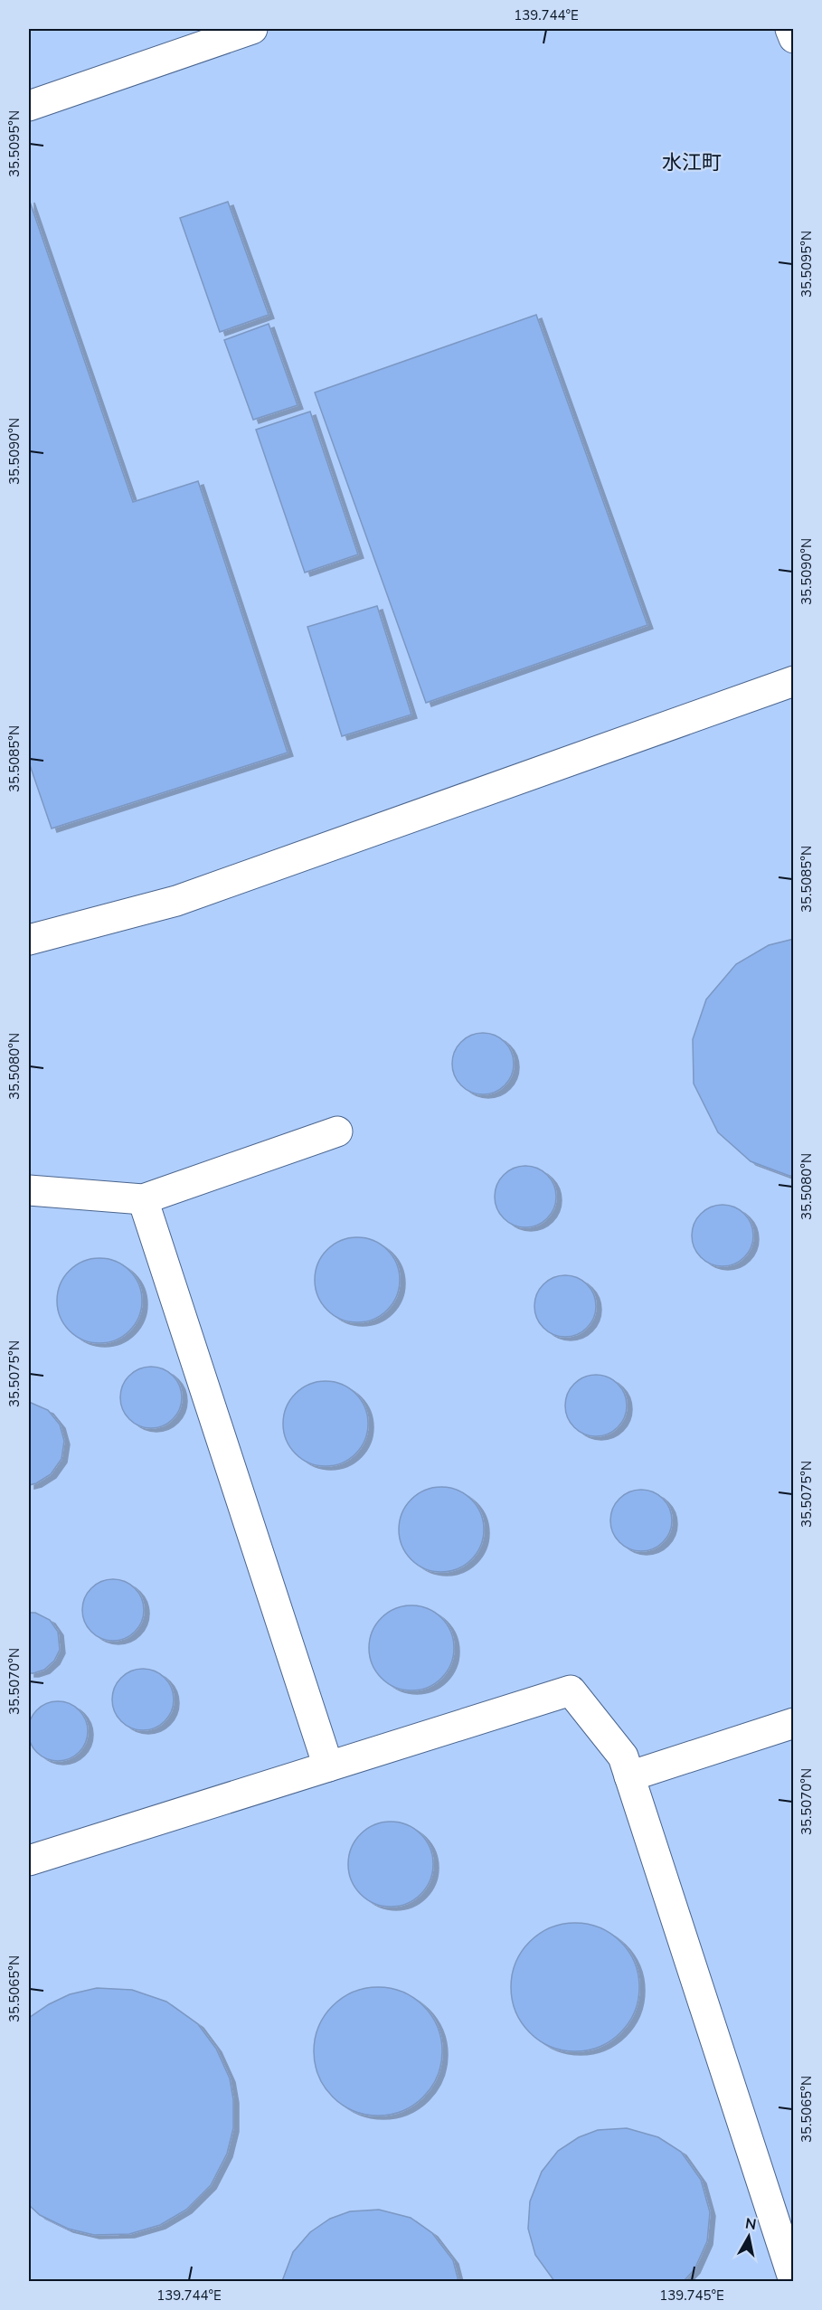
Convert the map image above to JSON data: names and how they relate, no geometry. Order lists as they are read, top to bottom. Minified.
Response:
{"districts":["水江町"],"north":"top","coordinates":["139.744°E","35.5095°N","35.5090°N","35.5085°N","35.5080°N","35.5075°N","35.5070°N","35.5065°N","139.745°E"]}
